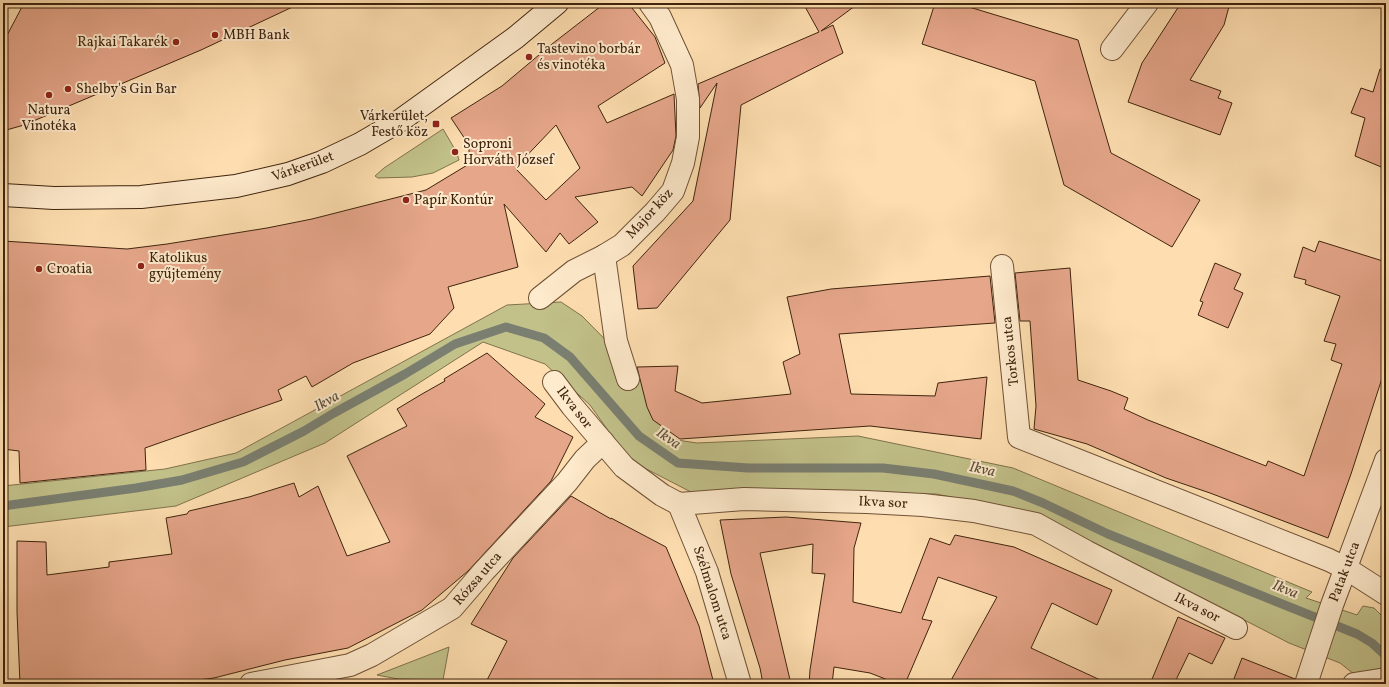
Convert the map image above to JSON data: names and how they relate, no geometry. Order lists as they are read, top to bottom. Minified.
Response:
{"streets":{"street":["Várkerület","Major köz","Torkos utca","Ikva sor","Patak utca","Rózsa utca","Szélmalom utca"]},"crossings":[["Torkos utca","Patak utca"],["Ikva sor","Rózsa utca"],["Ikva sor","Szélmalom utca"]],"water":["Ikva"],"places":{"other":["MBH Bank","Rajkai Takarék","Tastevino borbár és vinotéka","Shelby's Gin Bar","Natura Vinotéka","Soproni Horváth József","Papír Kontúr","Katolikus gyűjtemény","Croatia"],"transit":["Várkerület, Festő köz"]}}
